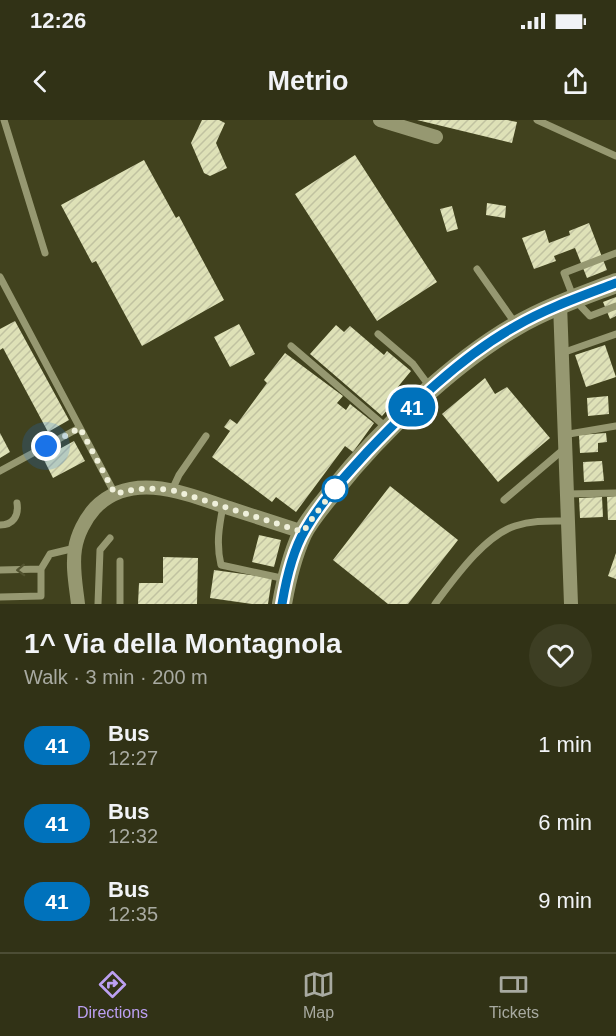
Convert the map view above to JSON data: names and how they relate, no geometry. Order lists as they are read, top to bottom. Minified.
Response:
{"lines":["bus line 41"],"page":{"status":"12:26","header":"Metrio","on_map":"41","heading":["1^ Via della Montagnola","Walk · 3 min · 200 m"],"list":[{"mark":"41","name":"Bus","note":"12:27","value":"1 min"},{"mark":"41","name":"Bus","note":"12:32","value":"6 min"},{"mark":"41","name":"Bus","note":"12:35","value":"9 min"}],"tabs":["Directions","Map","Tickets"]}}
